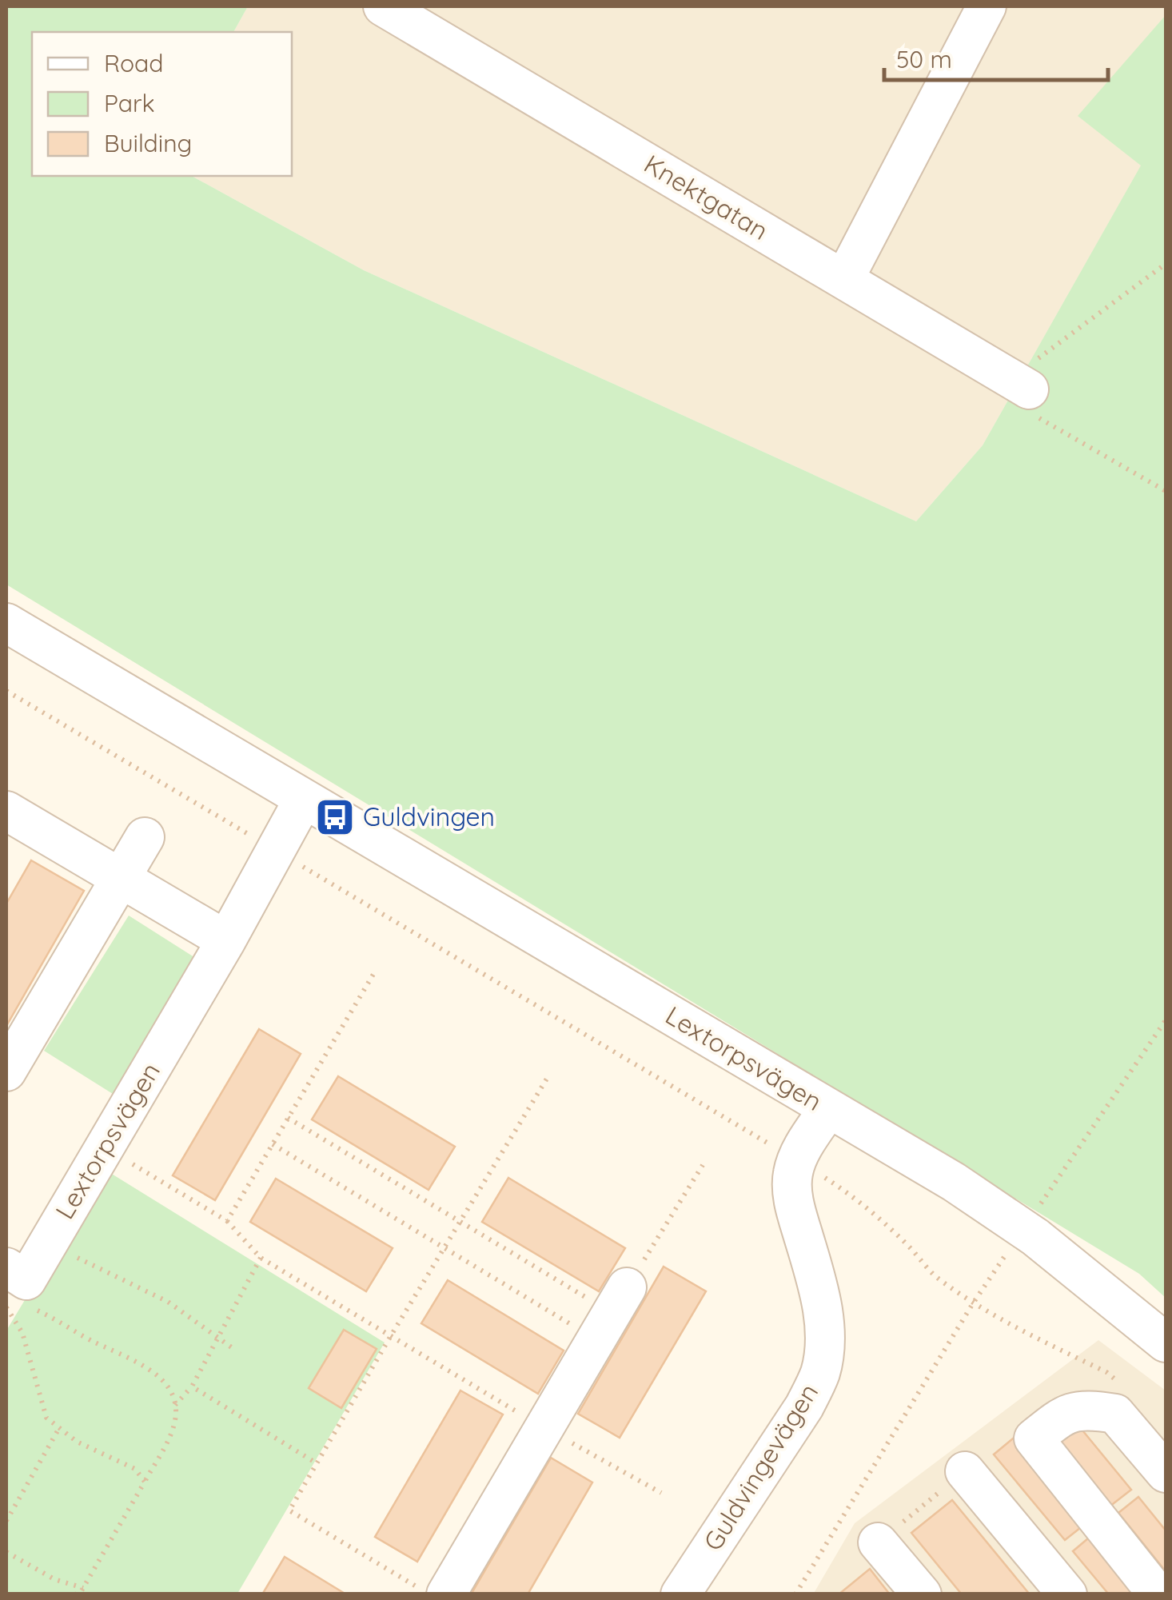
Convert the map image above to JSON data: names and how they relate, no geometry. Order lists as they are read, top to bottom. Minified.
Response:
{"streets":{"street":["Knektgatan","Lextorpsvägen","Guldvingevägen"]},"crossings":[["Lextorpsvägen","Guldvingevägen"]],"places":{"bus stop":["Guldvingen"]},"legend":["Road","Park","Building"],"scale_bar":"50 m"}
